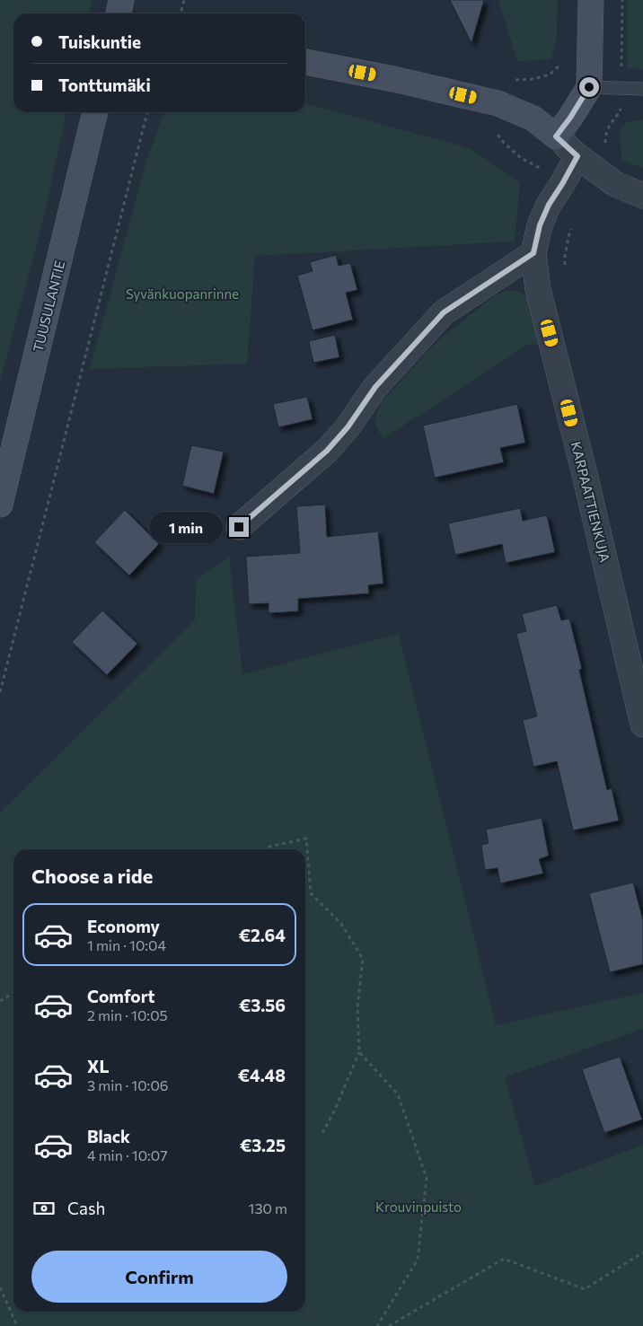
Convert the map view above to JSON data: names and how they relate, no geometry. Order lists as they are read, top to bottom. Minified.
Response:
{"streets":{"main road":["TUUSULANTIE"],"street":["KARPAATTIENKUJA"]},"parks":["Syvänkuopanrinne","Krouvinpuisto"],"page":{"banner":["Tuiskuntie","Tonttumäki"],"bubble":"1 min","heading":"Choose a ride","list":[{"name":"Economy","note":"1 min · 10:04","value":"€2.64"},{"name":"Comfort","note":"2 min · 10:05","value":"€3.56"},{"name":"XL","note":"3 min · 10:06","value":"€4.48"},{"name":"Black","note":"4 min · 10:07","value":"€3.25"}],"pay":["Cash","130 m"],"buttons":"Confirm"}}
